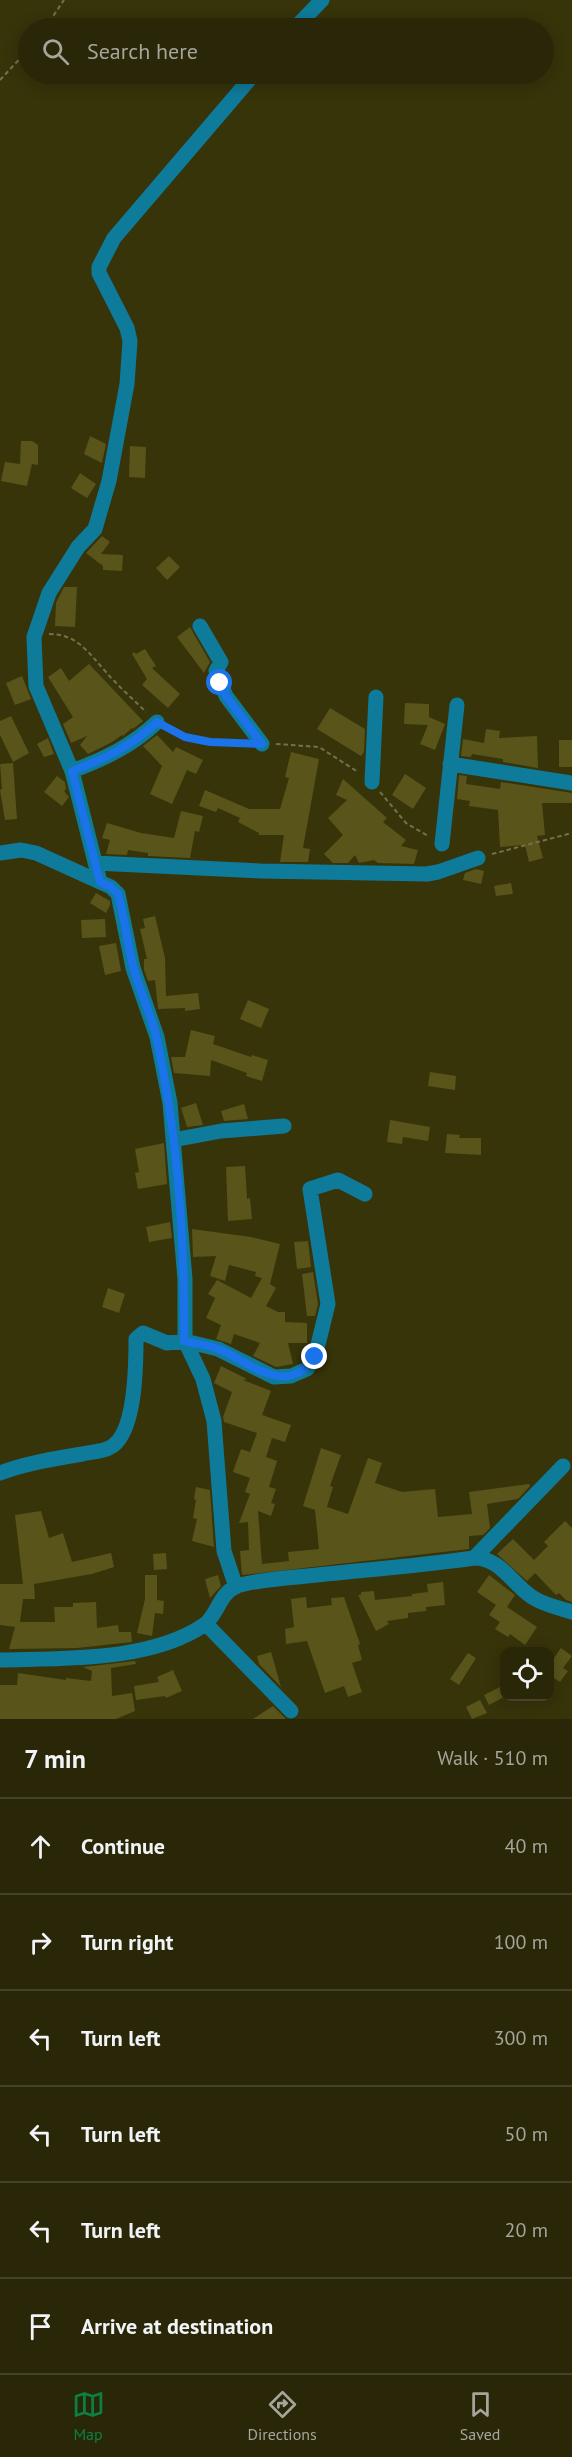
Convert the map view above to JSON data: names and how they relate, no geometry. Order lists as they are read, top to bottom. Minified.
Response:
{"page":{"search":"Search here","heading":["7 min","Walk · 510 m"],"list":[["Continue","40 m"],["Turn right","100 m"],["Turn left","300 m"],["Turn left","50 m"],["Turn left","20 m"],"Arrive at destination"],"nav":["Map","Directions","Saved"]}}
